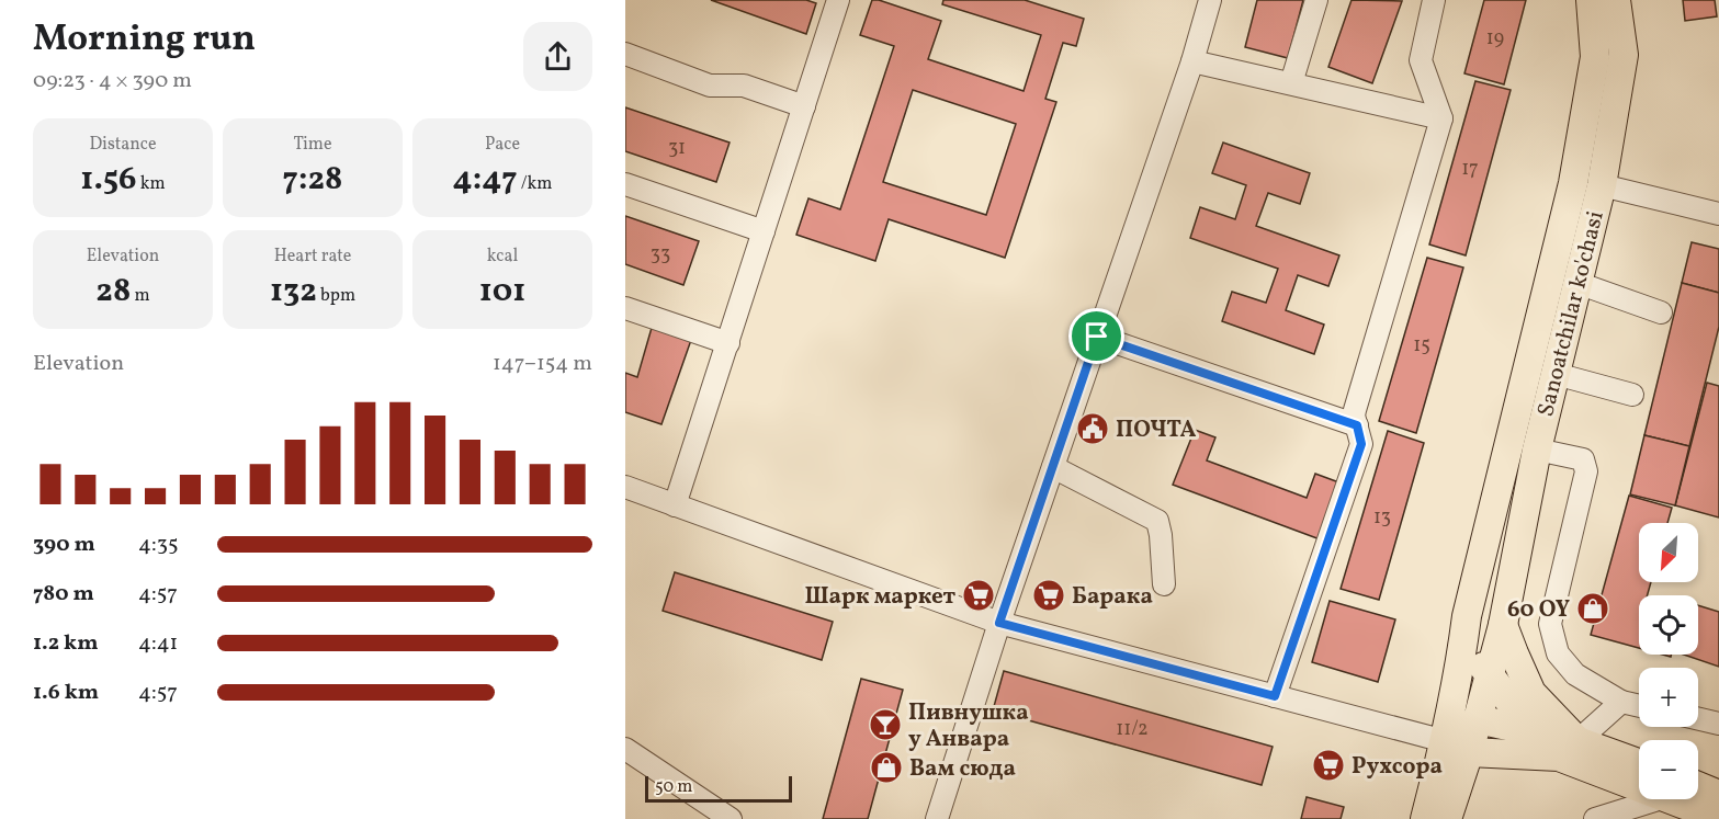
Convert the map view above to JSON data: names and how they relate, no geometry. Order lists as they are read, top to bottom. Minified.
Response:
{"streets":{"main road":["Sanoatchilar ko'chasi"]},"places":{"public building":["ПОЧТА"],"supermarket":["Шарк маркет","Барака","Рухсора"],"shop":["60 OY","Вам сюда"],"bar":["Пивнушка у Анвара"]},"house_numbers":["19","31","17","33","15","13","11/2"],"scale_bar":"50 m","north":"bottom left","page":{"heading":["Morning run","09:23 · 4 × 390 m"],"stats":[["Distance","1.56 km"],["Time","7:28"],["Pace","4:47 /km"],["Elevation","28 m"],["Heart rate","132 bpm"],["kcal","101"]],"chart":["Elevation","147–154 m"],"list":[{"name":"390 m","note":"4:35"},{"name":"780 m","note":"4:57"},{"name":"1.2 km","note":"4:41"},{"name":"1.6 km","note":"4:57"}],"map_buttons":["+","−"],"scale":"50 m"}}
